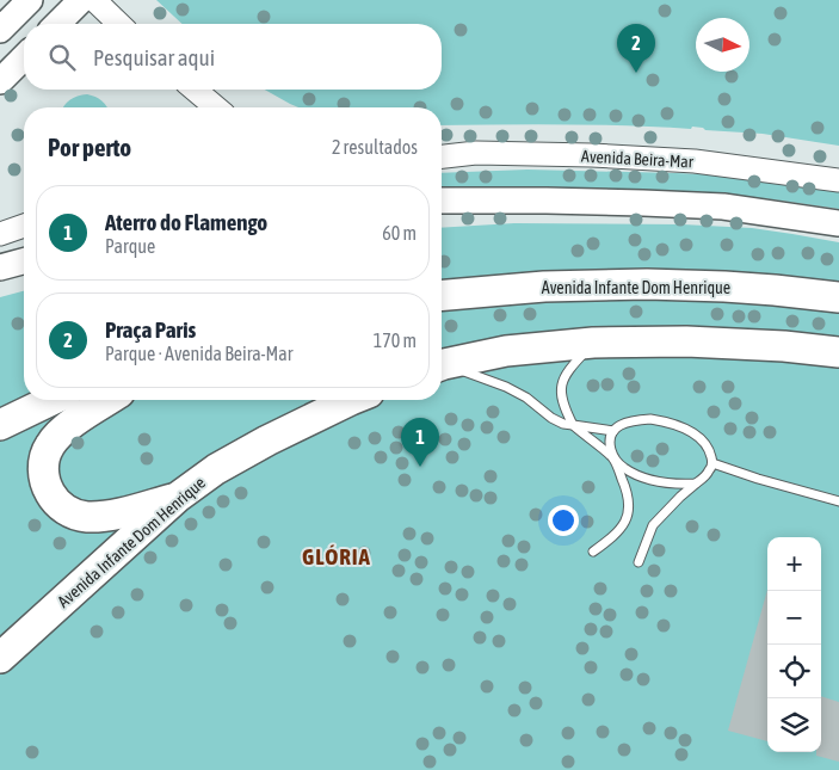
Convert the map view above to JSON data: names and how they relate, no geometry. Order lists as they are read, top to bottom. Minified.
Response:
{"streets":{"highway":["Avenida Infante Dom Henrique"],"main road":["Avenida Beira-Mar"]},"districts":["GLÓRIA"],"north":"right","page":{"pins":["2","1"],"search":"Pesquisar aqui","heading":["Por perto","2 resultados"],"list":[{"mark":"1","name":"Aterro do Flamengo","note":"Parque","value":"60 m"},{"mark":"2","name":"Praça Paris","note":"Parque · Avenida Beira-Mar","value":"170 m"}],"map_buttons":["+","−"]}}
